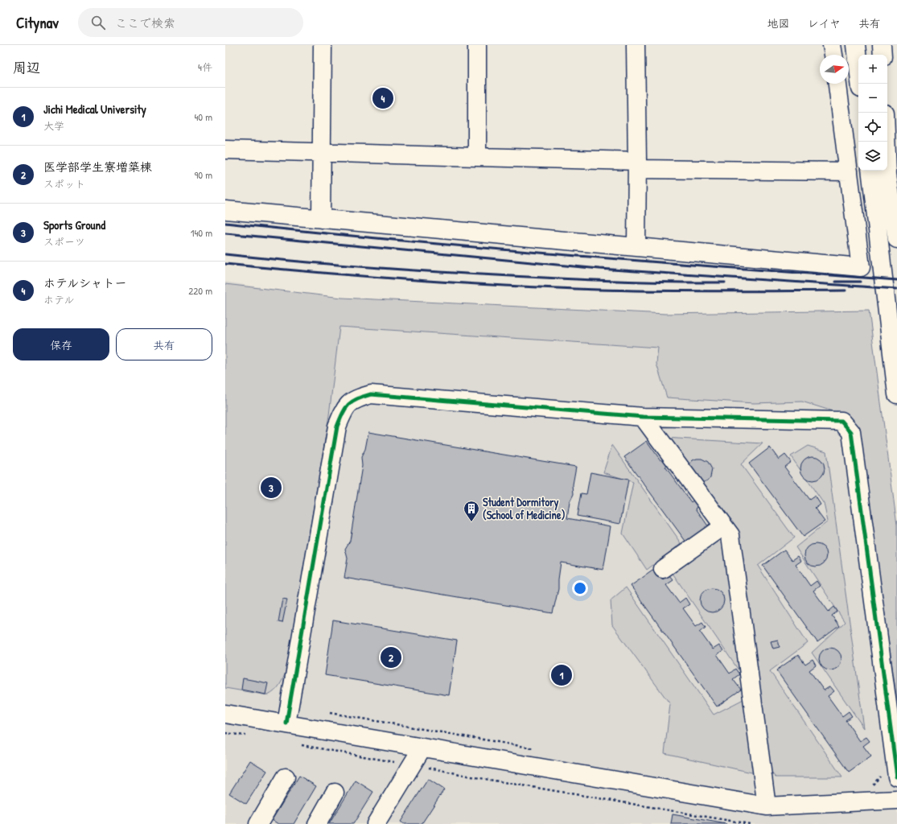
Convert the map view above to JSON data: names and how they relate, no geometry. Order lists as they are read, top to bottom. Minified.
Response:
{"places":{"building":["Student Dormitory (School of Medicine)"]},"north":"right","page":{"header":"Citynav","search":"ここで検索","nav":["地図","レイヤ","共有"],"heading":["周辺","4件"],"map_buttons":["+","−"],"pins":["4","3","2","1"],"list":[{"mark":"1","name":"Jichi Medical University","note":"大学","value":"40 m"},{"mark":"2","name":"医学部学生寮増築棟","note":"スポット","value":"90 m"},{"mark":"3","name":"Sports Ground","note":"スポーツ","value":"140 m"},{"mark":"4","name":"ホテルシャトー","note":"ホテル","value":"220 m"}],"buttons":["保存","共有"]}}
